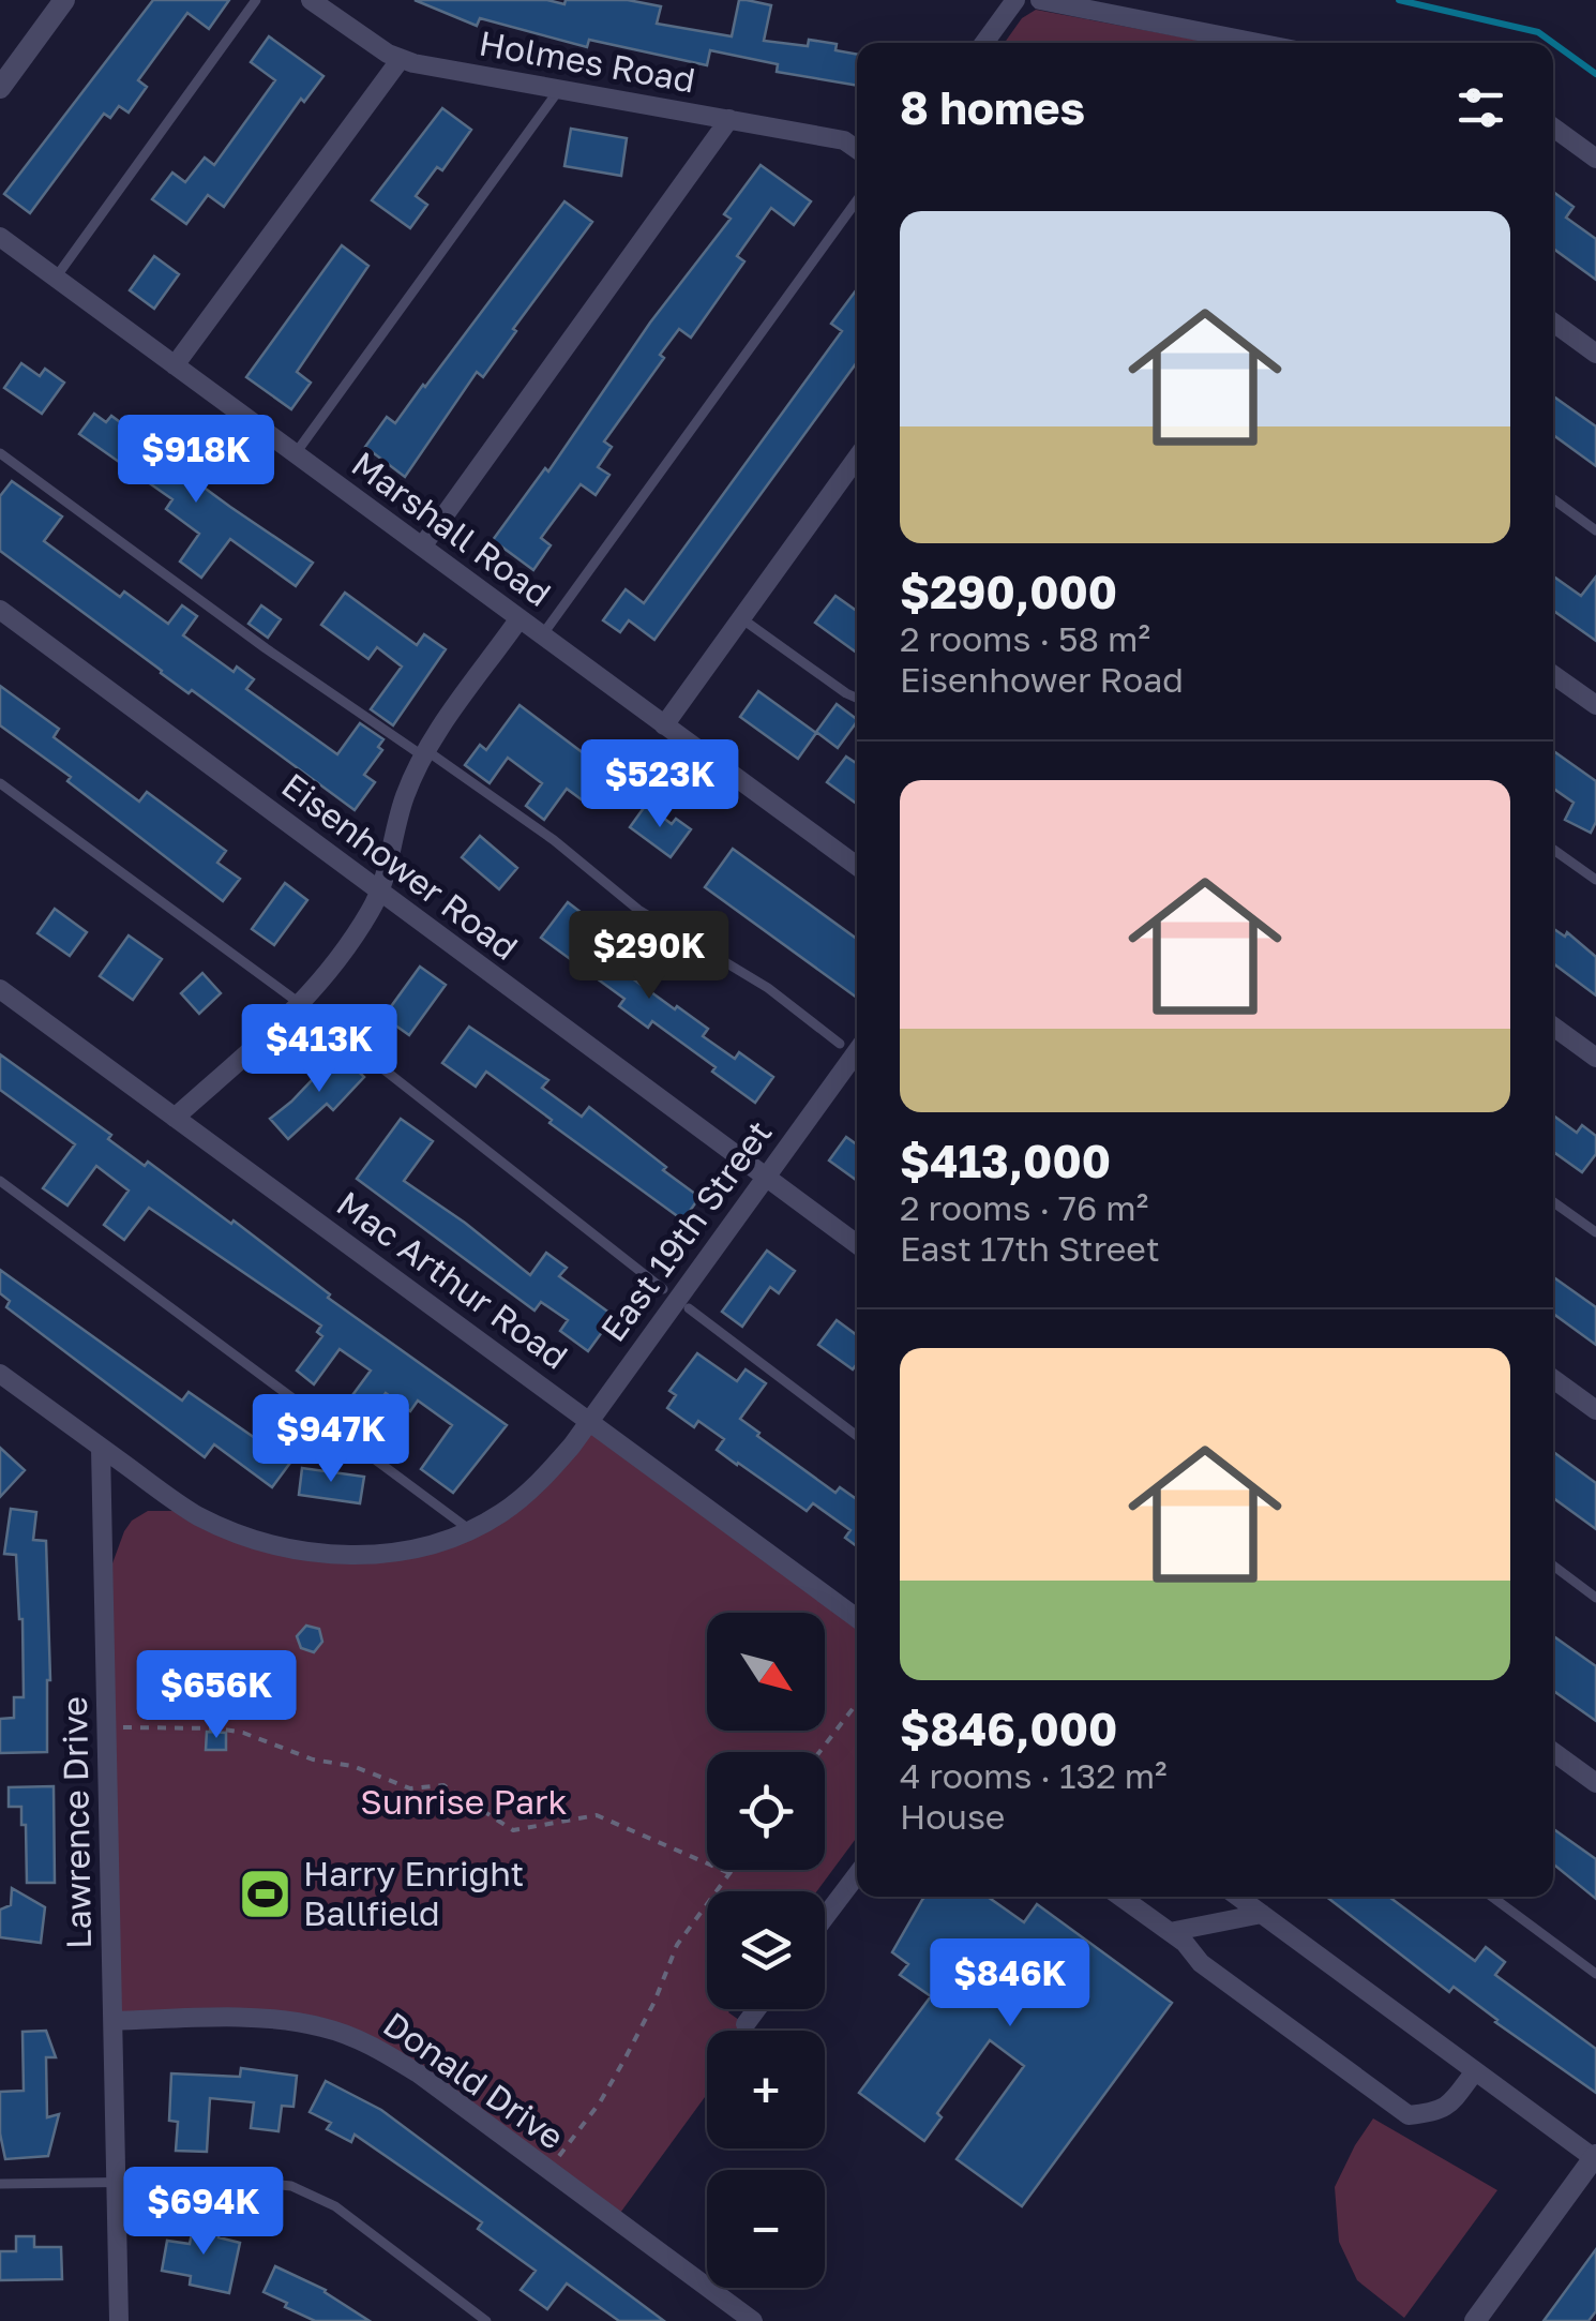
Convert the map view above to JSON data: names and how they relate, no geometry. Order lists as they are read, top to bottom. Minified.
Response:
{"streets":{"street":["Holmes Road","Marshall Road","Eisenhower Road","East 19th Street","Mac Arthur Road","Lawrence Drive","Donald Drive"]},"crossings":[["Eisenhower Road","East 19th Street"],["East 19th Street","Mac Arthur Road"],["East 19th Street","Lawrence Drive"],["Lawrence Drive","Donald Drive"]],"parks":["Sunrise Park"],"places":{"sports":["Harry Enright Ballfield"]},"north":"bottom right","page":{"heading":"8 homes","list":[{"name":"$290,000","note":"2 rooms · 58 m² · Eisenhower Road"},{"name":"$413,000","note":"2 rooms · 76 m² · East 17th Street"},{"name":"$846,000","note":"4 rooms · 132 m² · House"}],"price":["$918K","$523K","$290K","$413K","$947K","$656K","$846K","$694K"],"map_buttons":["+","−"]}}
